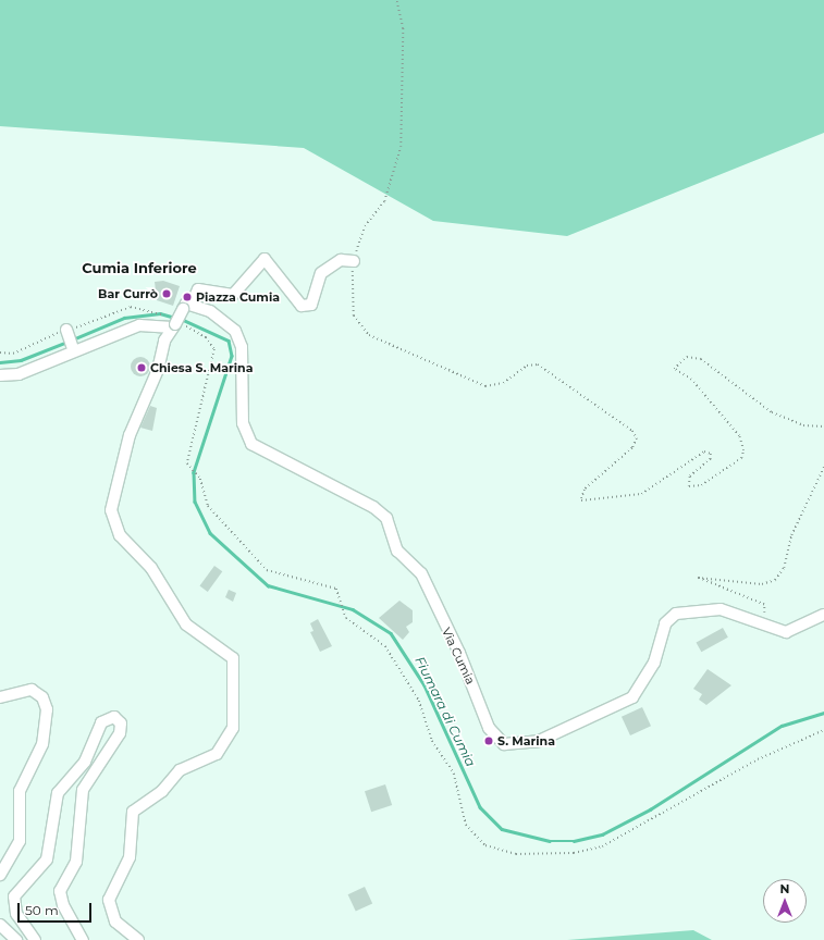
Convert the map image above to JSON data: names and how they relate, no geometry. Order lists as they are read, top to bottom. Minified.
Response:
{"streets":{"street":["Via Cumia"]},"districts":["Cumia Inferiore"],"water":["Fiumara di Cumia"],"places":["Bar Currò","Piazza Cumia","Chiesa S. Marina","S. Marina"],"scale_bar":"50 m","north":"top"}
